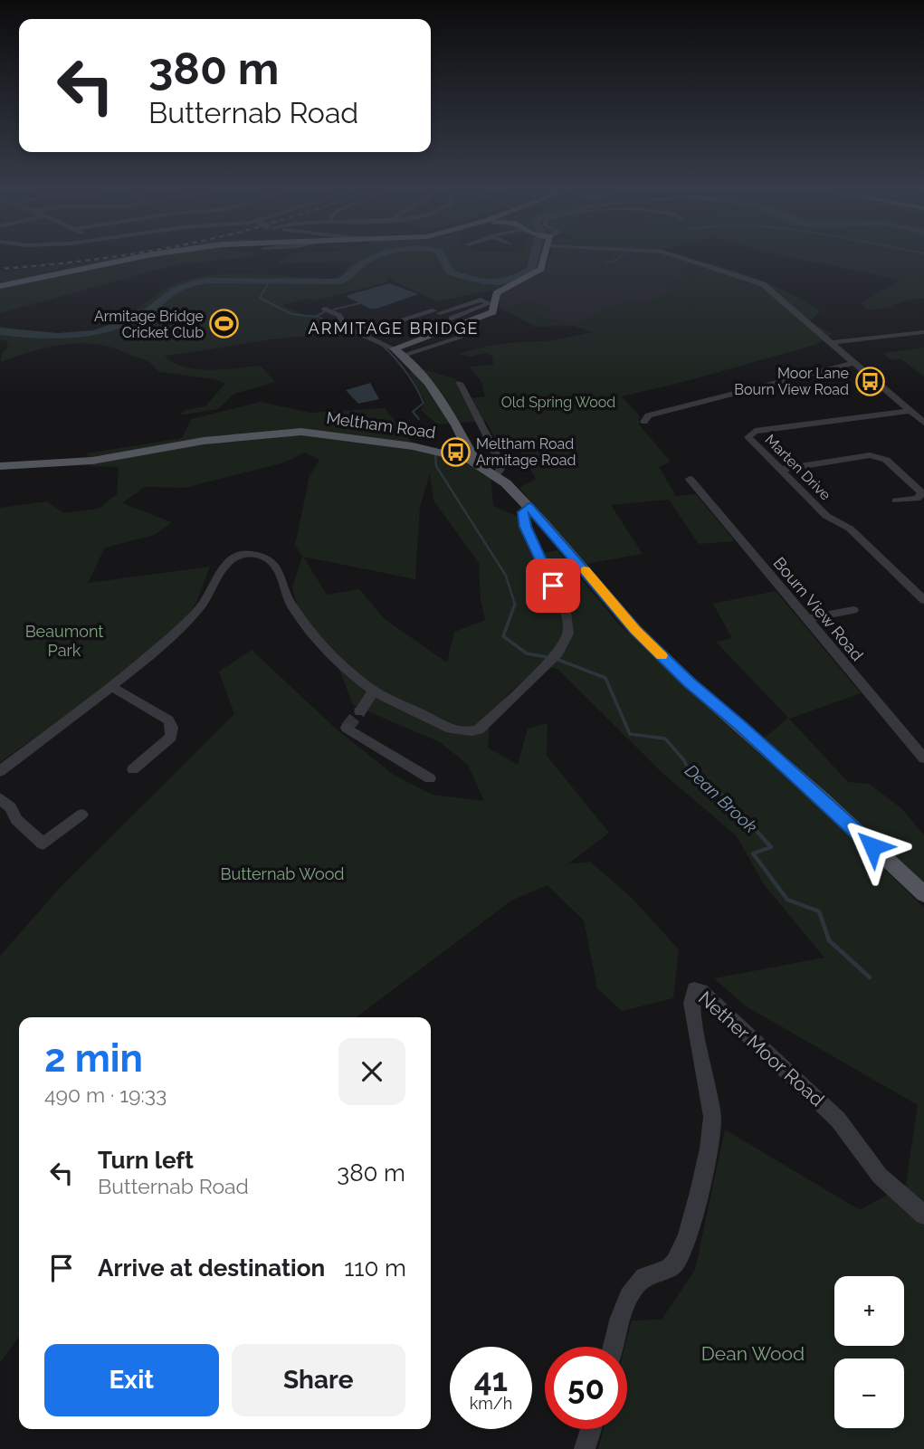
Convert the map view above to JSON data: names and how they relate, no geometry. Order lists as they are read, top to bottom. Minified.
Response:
{"streets":{"main road":["Meltham Road"],"street":["Marten Drive","Bourn View Road","Nether Moor Road"]},"districts":["ARMITAGE BRIDGE"],"water":["Dean Brook"],"parks":["Old Spring Wood","Beaumont Park","Butternab Wood","Dean Wood"],"places":{"sports":["Armitage Bridge Cricket Club"],"bus stop":["Moor Lane Bourn View Road","Meltham Road Armitage Road"]},"page":{"turn":["380 m","Butternab Road"],"heading":["2 min","490 m · 19:33"],"list":[{"name":"Turn left","note":"Butternab Road","value":"380 m"},{"name":"Arrive at destination","value":"110 m"}],"map_buttons":["+","−"],"buttons":["Exit","Share"],"speed":"41 km/h","limit":"50"}}
